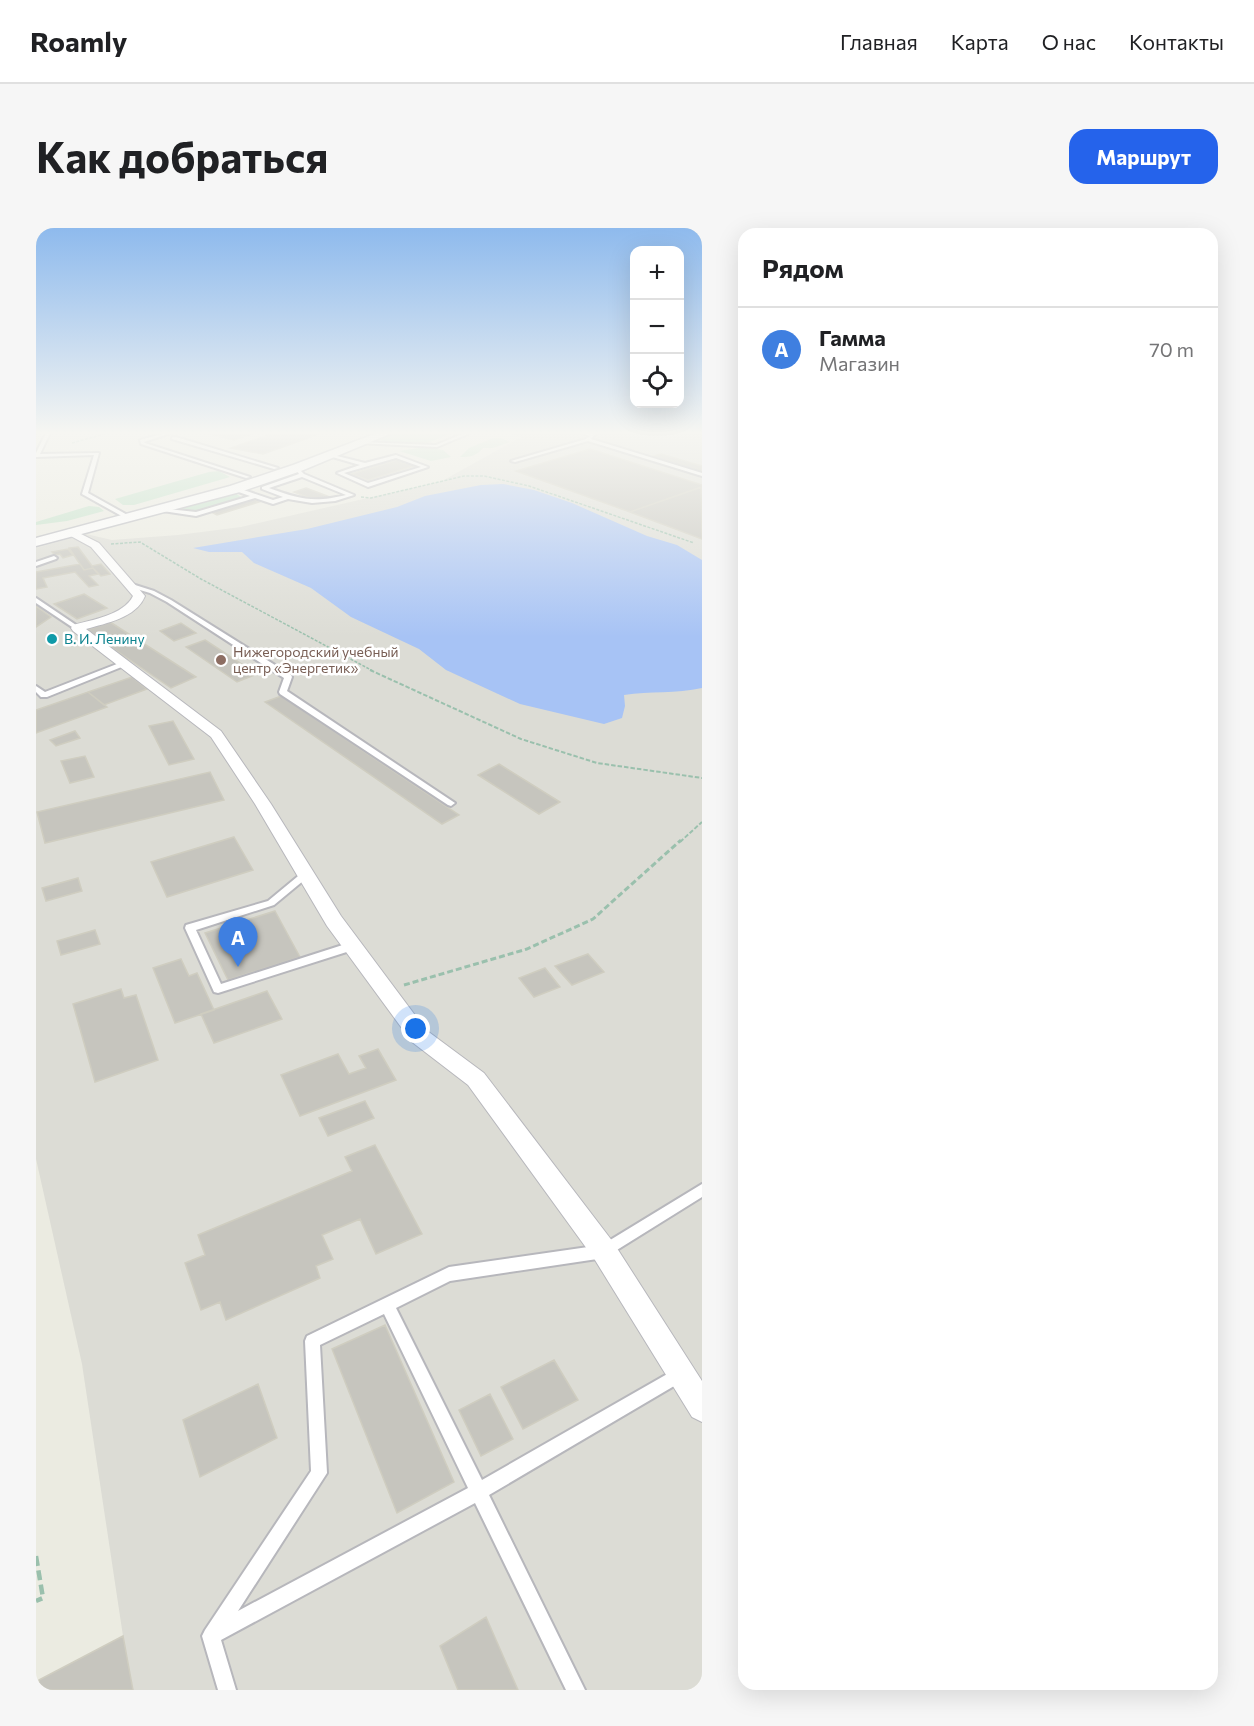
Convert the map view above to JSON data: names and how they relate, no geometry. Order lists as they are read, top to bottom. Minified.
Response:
{"places":["В. И. Ленину","Нижегородский учебный центр «Энергетик»"],"page":{"header":"Roamly","nav":["Главная","Карта","О нас","Контакты"],"buttons":"Маршрут","title":"Как добраться","heading":"Рядом","map_buttons":["+","−"],"list":[{"mark":"A","name":"Гамма","note":"Магазин","value":"70 m"}],"pins":"A"}}
